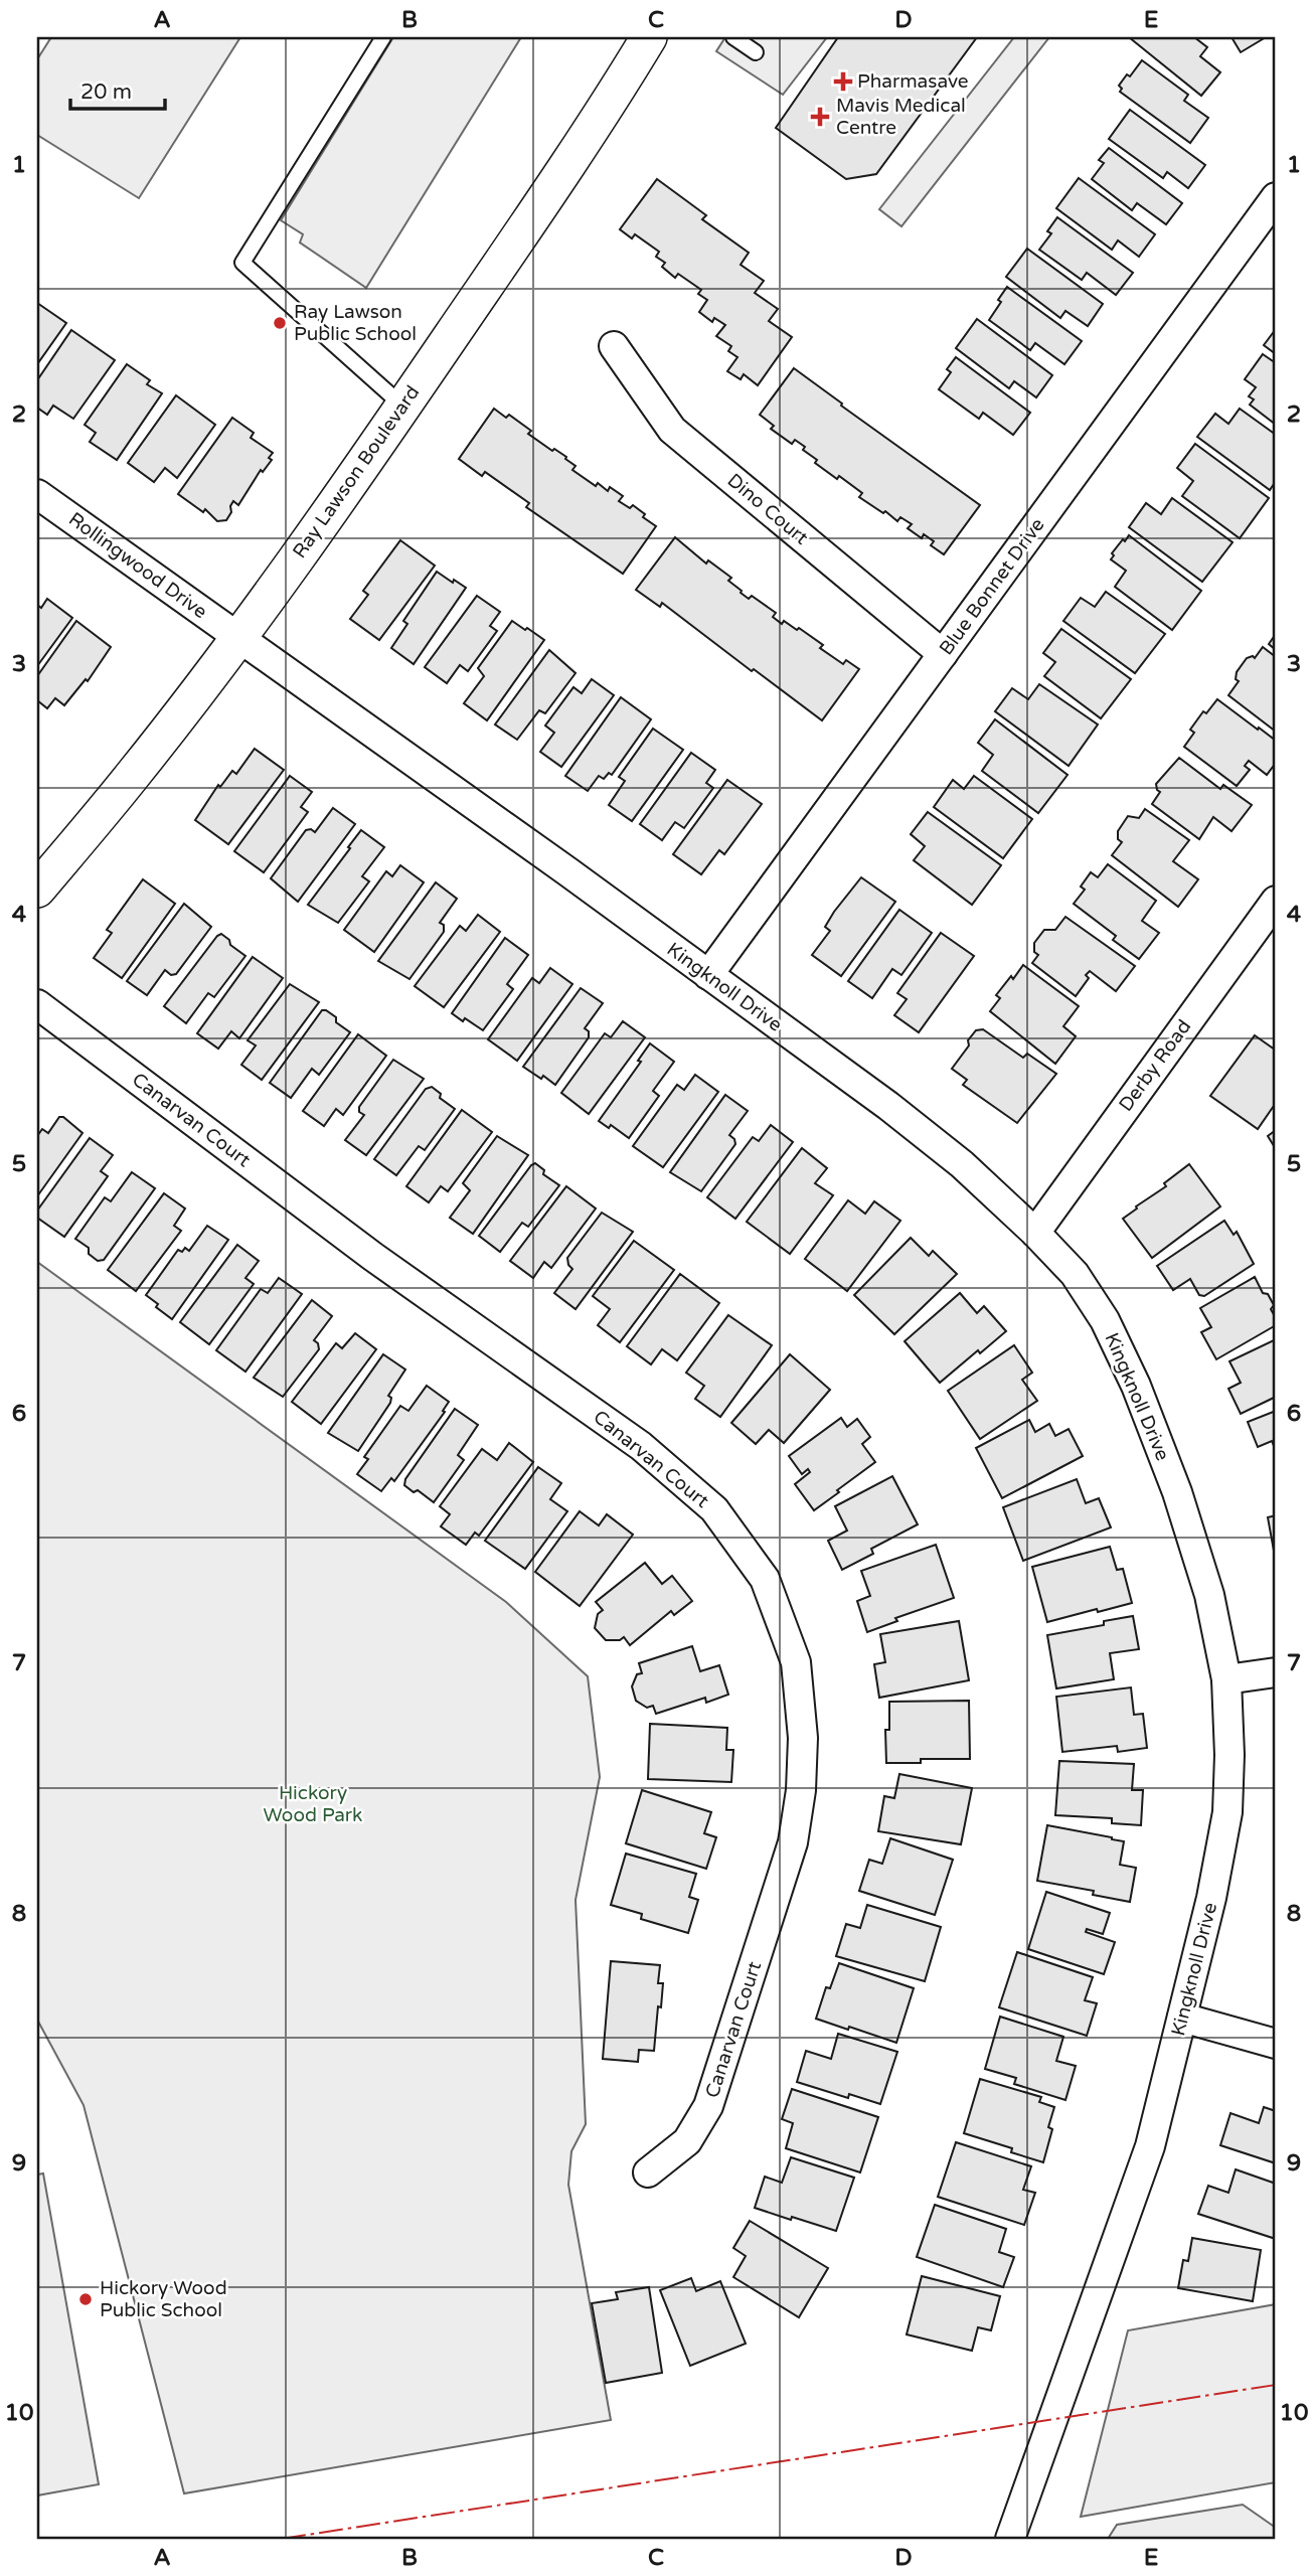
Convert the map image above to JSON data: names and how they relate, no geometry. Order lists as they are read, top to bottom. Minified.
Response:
{"streets":{"street":["Ray Lawson Boulevard","Dino Court","Rollingwood Drive","Blue Bonnet Drive","Kingknoll Drive","Derby Road","Canarvan Court"]},"crossings":[["Ray Lawson Boulevard","Rollingwood Drive"],["Ray Lawson Boulevard","Kingknoll Drive"],["Dino Court","Blue Bonnet Drive"],["Rollingwood Drive","Kingknoll Drive"],["Blue Bonnet Drive","Kingknoll Drive"],["Kingknoll Drive","Derby Road"]],"parks":["Hickory Wood Park"],"places":{"health":["Pharmasave","Mavis Medical Centre"],"other":["Ray Lawson Public School","Hickory Wood Public School"]},"scale_bar":"20 m","grid":{"columns":["A","B","C","D","E"],"rows":["1","2","3","4","5","6","7","8","9","10"]}}
